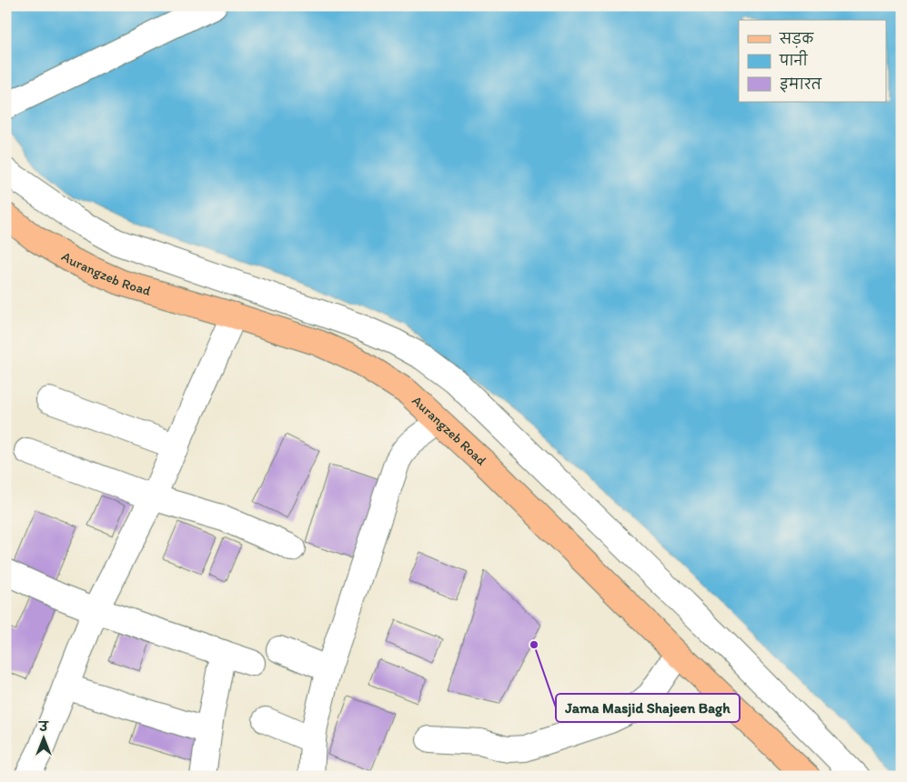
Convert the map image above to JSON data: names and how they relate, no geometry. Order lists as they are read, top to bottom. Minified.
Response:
{"streets":{"main road":["Aurangzeb Road"]},"places":["Jama Masjid Shajeen Bagh"],"legend":["सड़क","पानी","इमारत"],"north":"top"}
